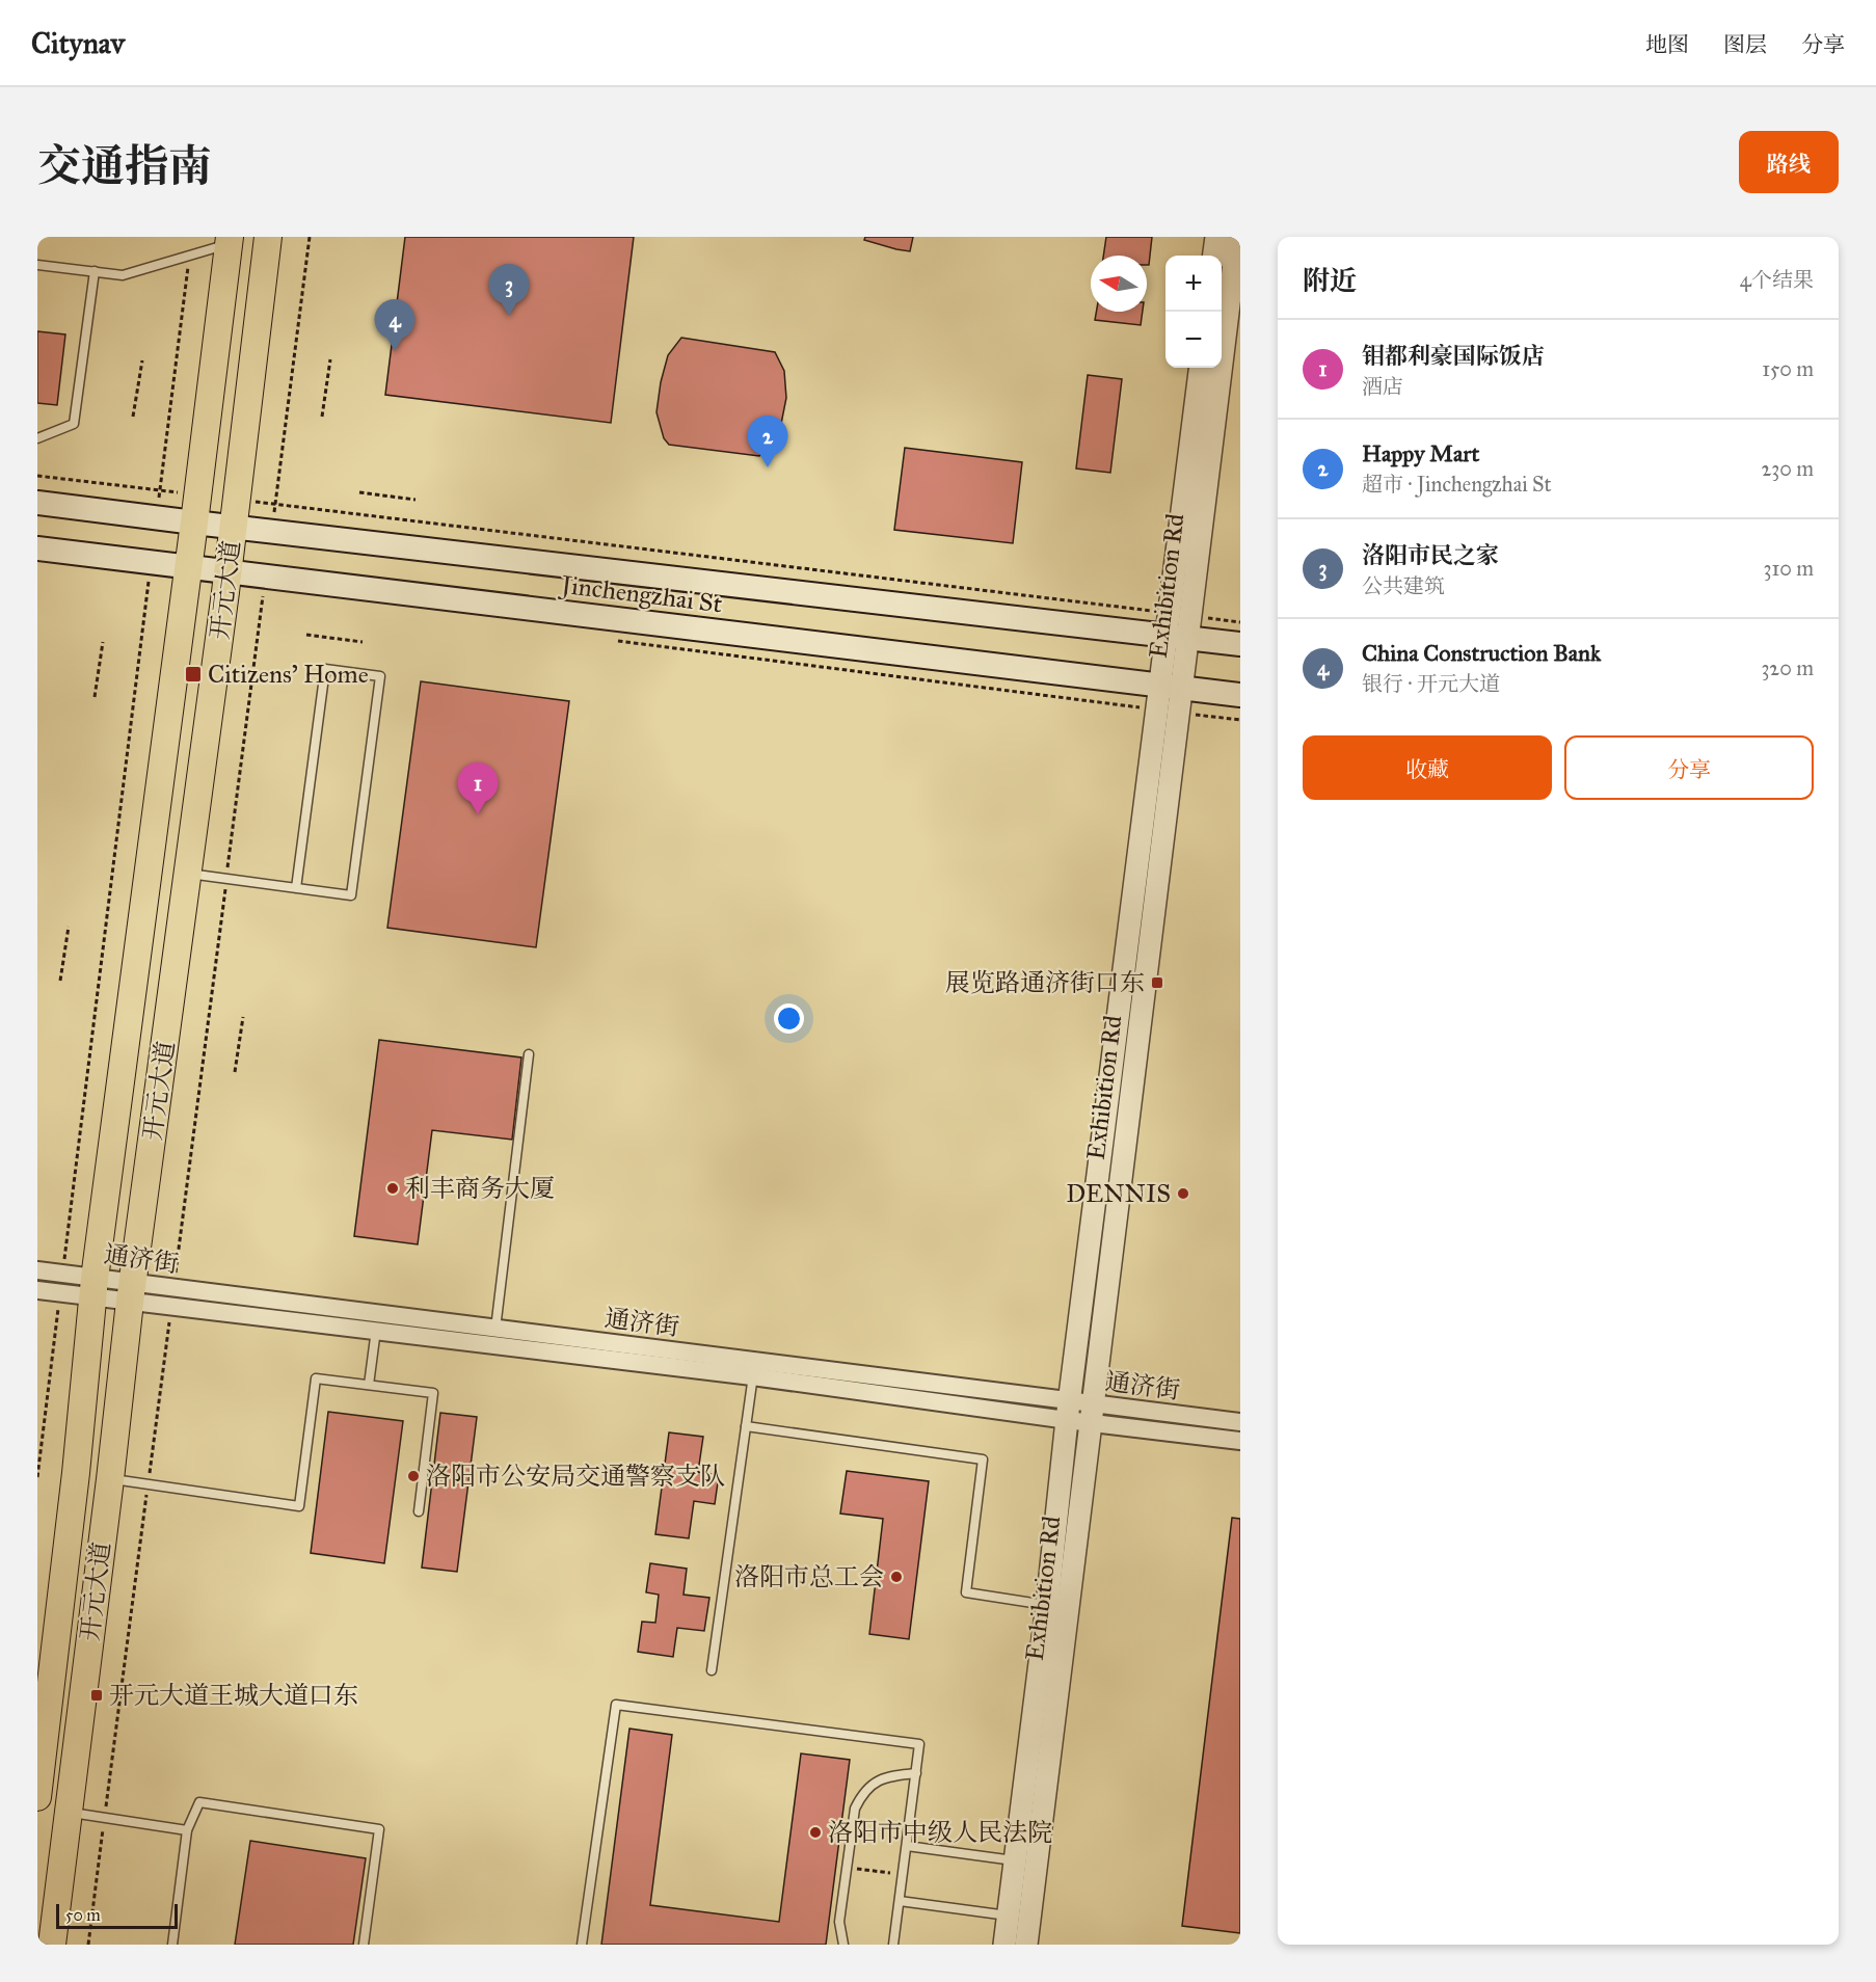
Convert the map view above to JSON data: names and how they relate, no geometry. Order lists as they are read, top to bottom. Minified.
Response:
{"streets":{"main road":["开元大道","Jinchengzhai St"],"street":["Exhibition Rd","通济街"]},"crossings":[["Exhibition Rd","Jinchengzhai St"],["Exhibition Rd","通济街"],["开元大道","Jinchengzhai St"],["开元大道","通济街"]],"places":{"transit":["Citizens' Home","展览路通济街口东","开元大道王城大道口东"],"other":["利丰商务大厦","DENNIS","洛阳市公安局交通警察支队","洛阳市总工会","洛阳市中级人民法院"]},"scale_bar":"50 m","north":"left","page":{"header":"Citynav","nav":["地图","图层","分享"],"title":"交通指南","buttons":["路线",["收藏","分享"]],"heading":["附近","4个结果"],"map_buttons":["+","−"],"pins":["3","4","2","1"],"list":[{"mark":"1","name":"钼都利豪国际饭店","note":"酒店","value":"150 m"},{"mark":"2","name":"Happy Mart","note":"超市 · Jinchengzhai St","value":"230 m"},{"mark":"3","name":"洛阳市民之家","note":"公共建筑","value":"310 m"},{"mark":"4","name":"China Construction Bank","note":"银行 · 开元大道","value":"320 m"}],"scale":"50 m"}}
